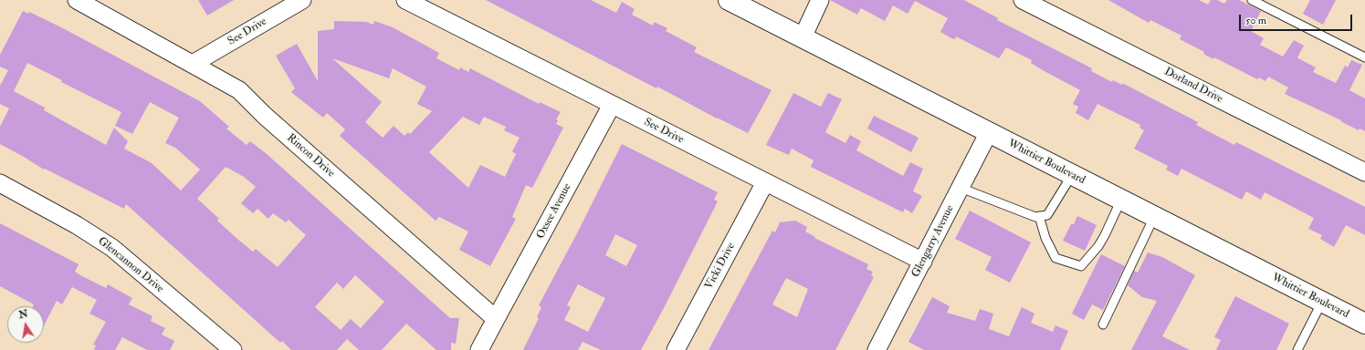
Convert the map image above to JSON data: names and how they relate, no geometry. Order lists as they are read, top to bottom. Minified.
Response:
{"streets":{"main road":["Whittier Boulevard"],"street":["See Drive","Dorland Drive","Rincon Drive","Oxsee Avenue","Glengarry Avenue","Glencannon Drive","Vicki Drive"]},"crossings":[["See Drive","Rincon Drive"],["See Drive","Oxsee Avenue"],["See Drive","Glengarry Avenue"],["See Drive","Vicki Drive"],["Rincon Drive","Oxsee Avenue"],["Whittier Boulevard","Glengarry Avenue"]],"scale_bar":"50 m","north":"top"}
